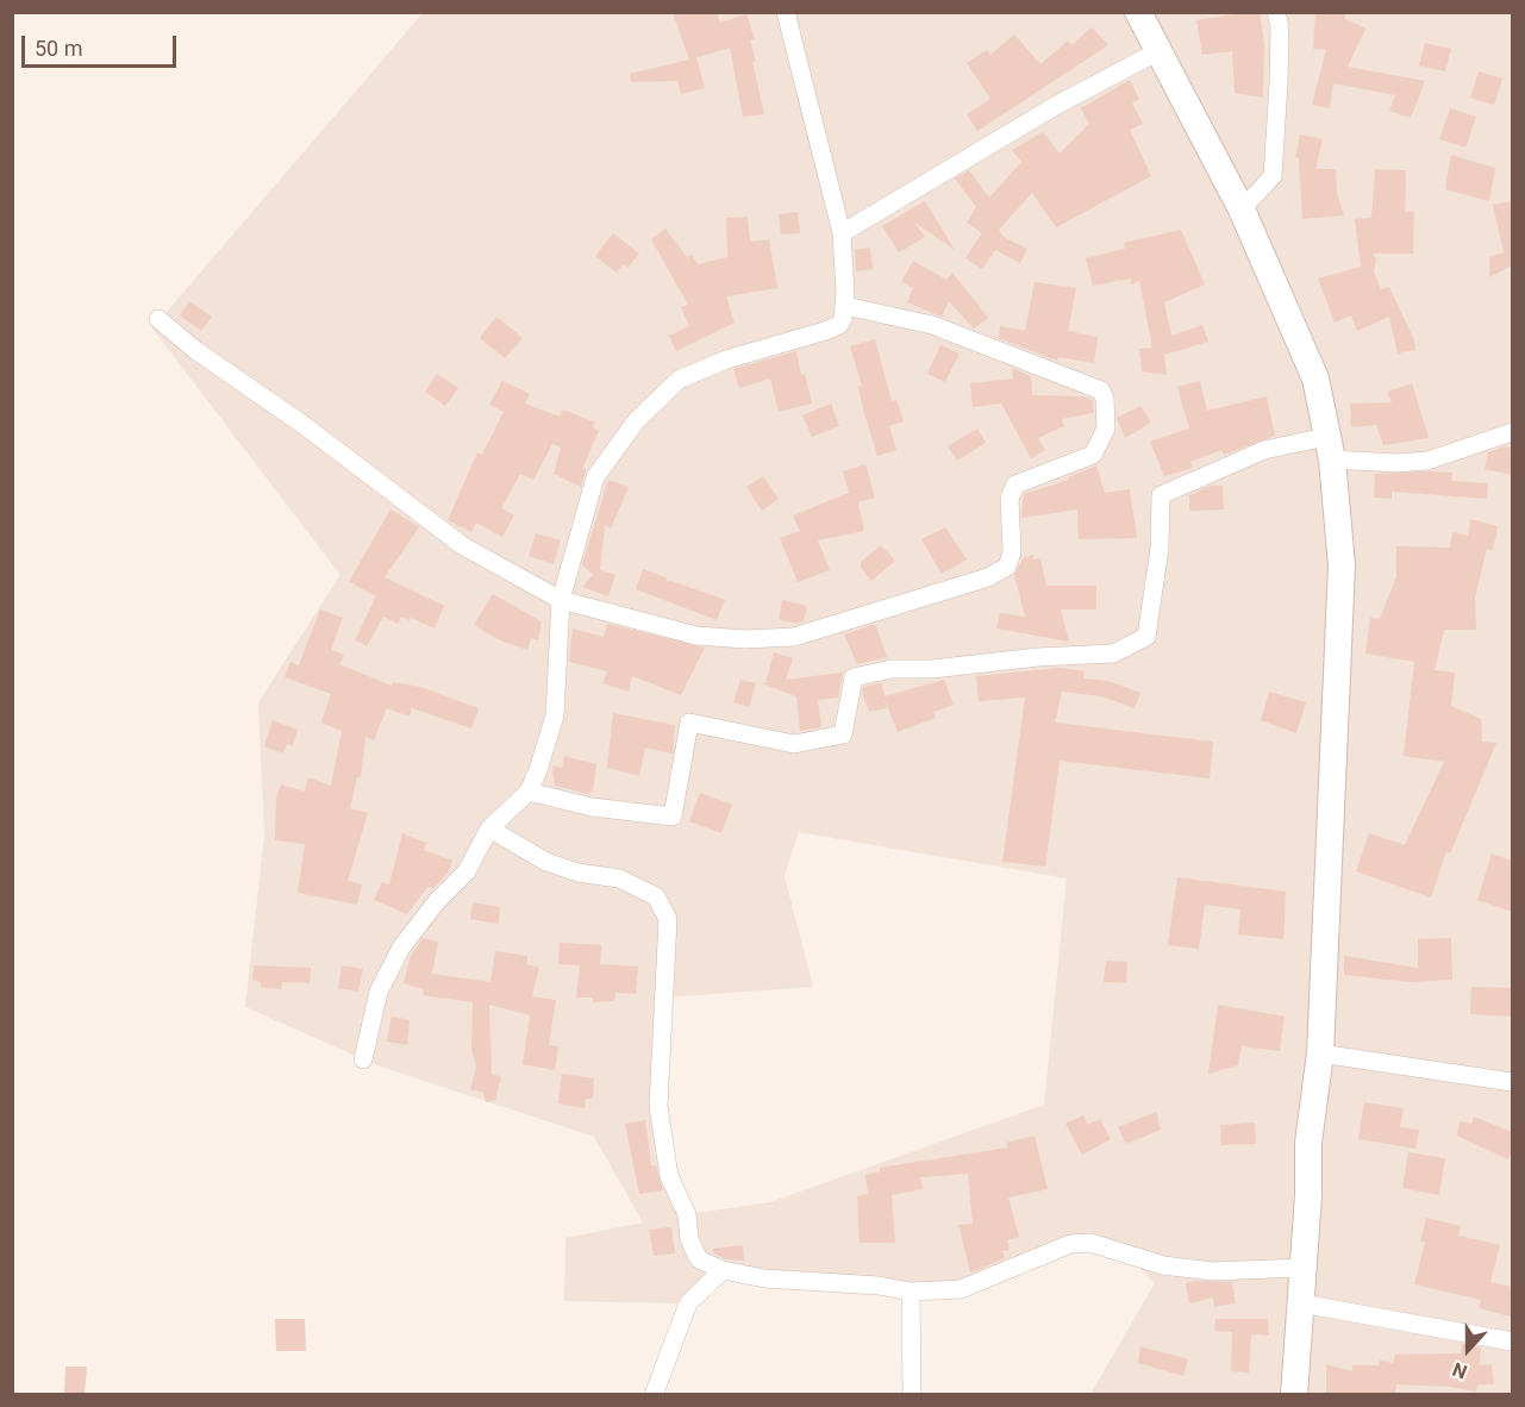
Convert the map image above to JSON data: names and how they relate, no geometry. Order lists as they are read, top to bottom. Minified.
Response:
{"scale_bar":"50 m","north":"bottom"}
